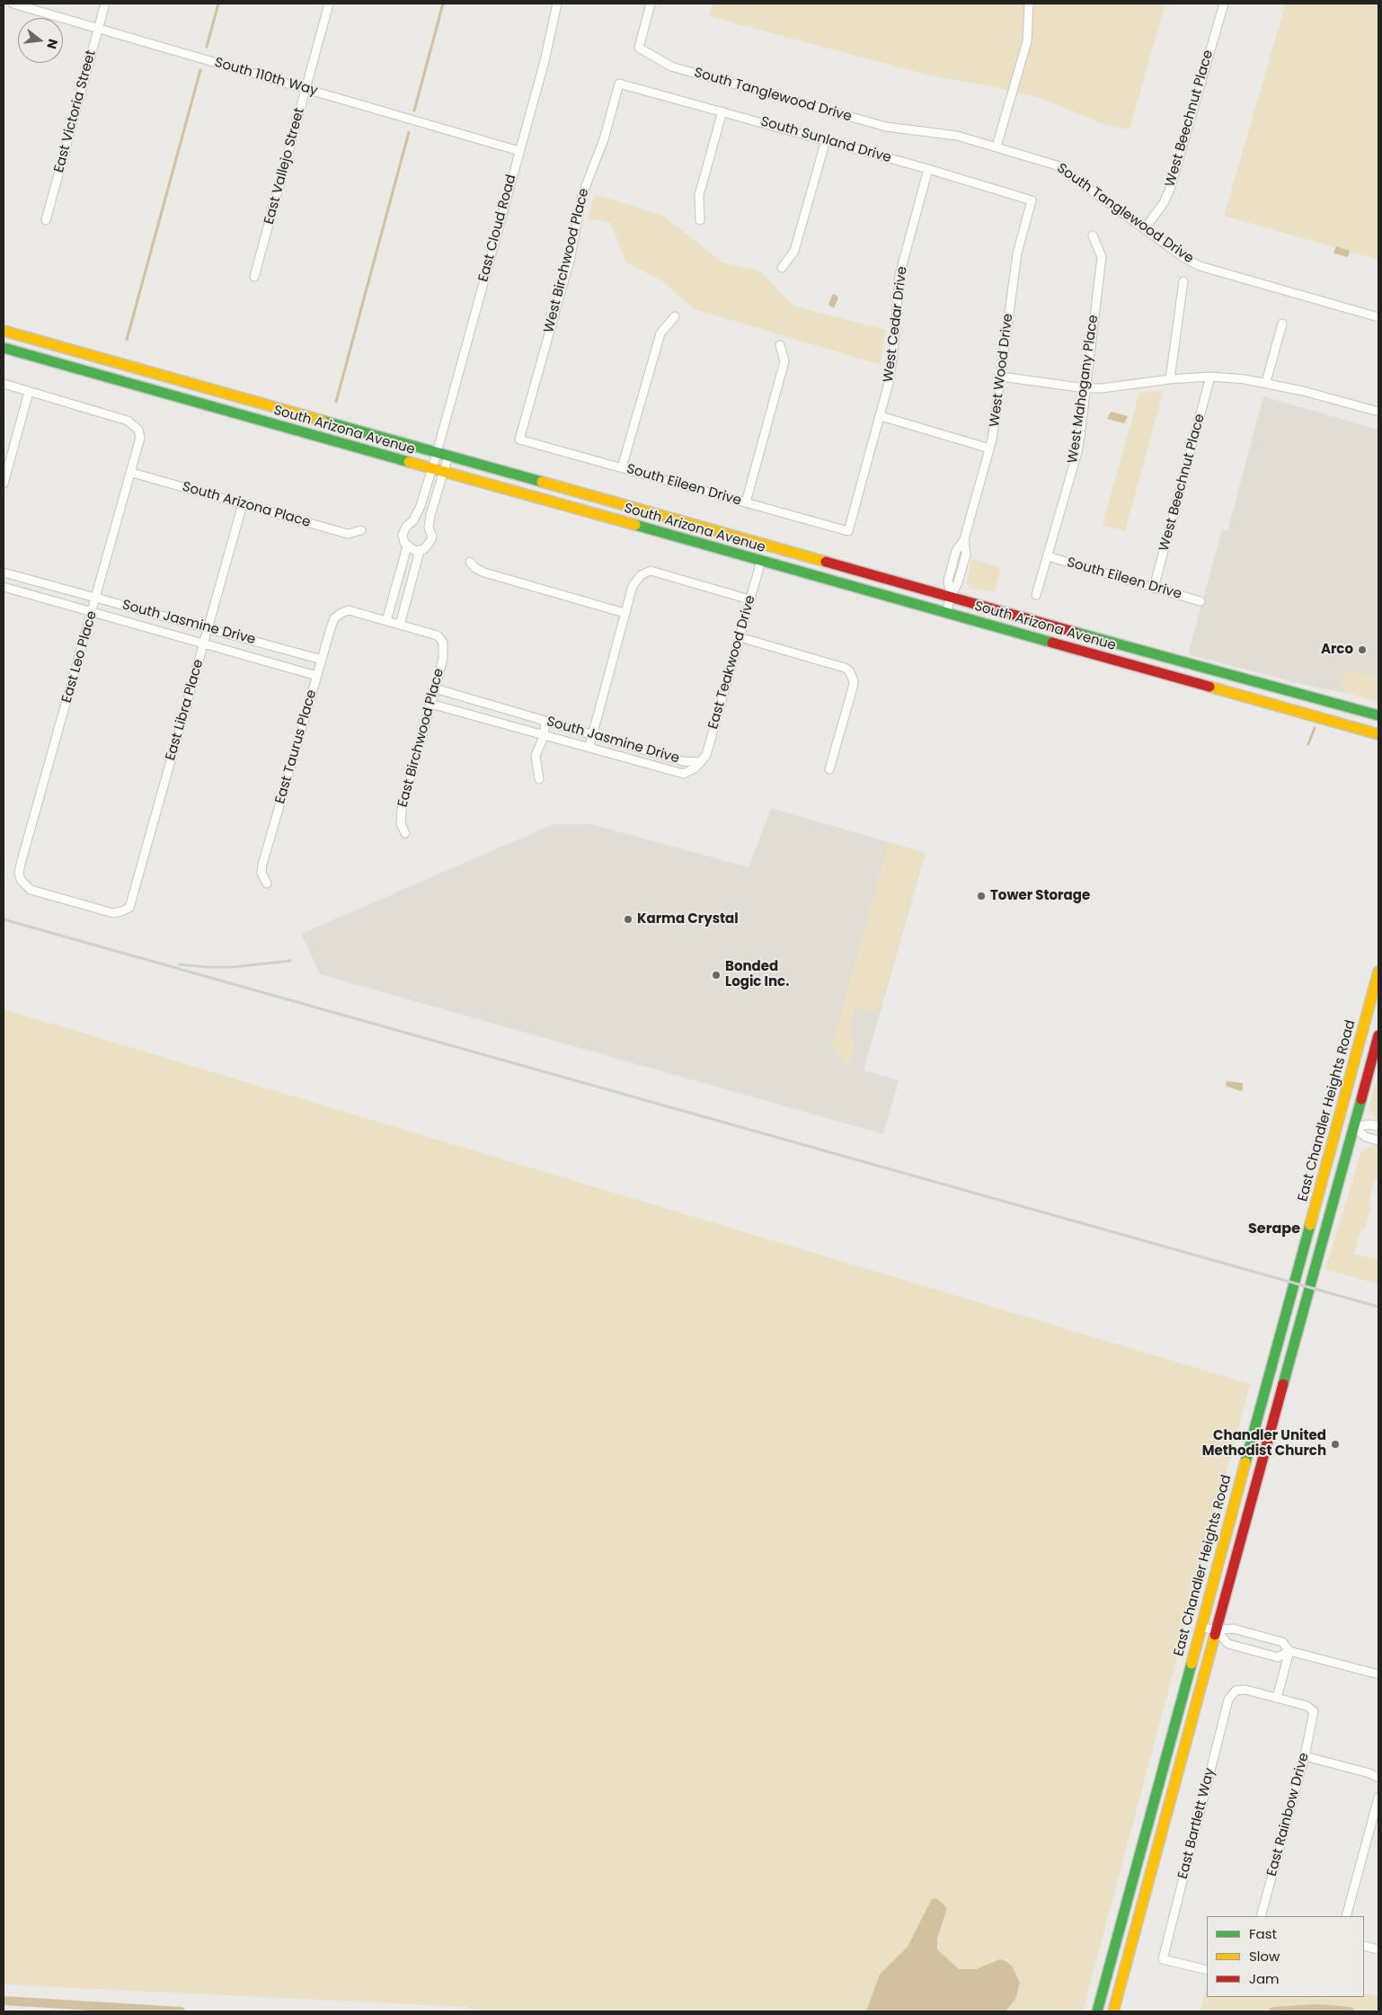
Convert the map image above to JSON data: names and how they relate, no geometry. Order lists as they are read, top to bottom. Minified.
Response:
{"streets":{"main road":["South Arizona Avenue","East Chandler Heights Road"],"street":["South 110th Way","South Tanglewood Drive","East Victoria Street","West Beechnut Place","South Sunland Drive","East Vallejo Street","East Cloud Road","West Birchwood Place","West Cedar Drive","West Wood Drive","West Mahogany Place","South Eileen Drive","South Arizona Place","South Jasmine Drive","East Leo Place","East Teakwood Drive","East Libra Place","East Birchwood Place","East Taurus Place","East Rainbow Drive","East Bartlett Way"]},"crossings":[["South 110th Way","East Victoria Street"],["South 110th Way","East Vallejo Street"],["South 110th Way","East Cloud Road"],["South Tanglewood Drive","West Beechnut Place"],["West Beechnut Place","South Eileen Drive"],["South Sunland Drive","West Birchwood Place"],["South Sunland Drive","West Cedar Drive"],["South Sunland Drive","West Wood Drive"],["East Cloud Road","South Arizona Avenue"],["West Birchwood Place","South Eileen Drive"],["West Cedar Drive","South Eileen Drive"],["West Wood Drive","South Arizona Avenue"],["West Mahogany Place","South Eileen Drive"],["South Arizona Avenue","East Teakwood Drive"],["South Arizona Place","East Leo Place"],["South Arizona Place","East Libra Place"],["South Jasmine Drive","East Leo Place"],["South Jasmine Drive","East Teakwood Drive"],["South Jasmine Drive","East Libra Place"],["South Jasmine Drive","East Birchwood Place"],["South Jasmine Drive","East Taurus Place"],["East Leo Place","East Libra Place"],["East Rainbow Drive","East Bartlett Way"]],"districts":["Serape"],"places":["Arco","Tower Storage","Karma Crystal","Bonded Logic Inc.","Chandler United Methodist Church"],"legend":["Fast","Slow","Jam"],"north":"right"}
